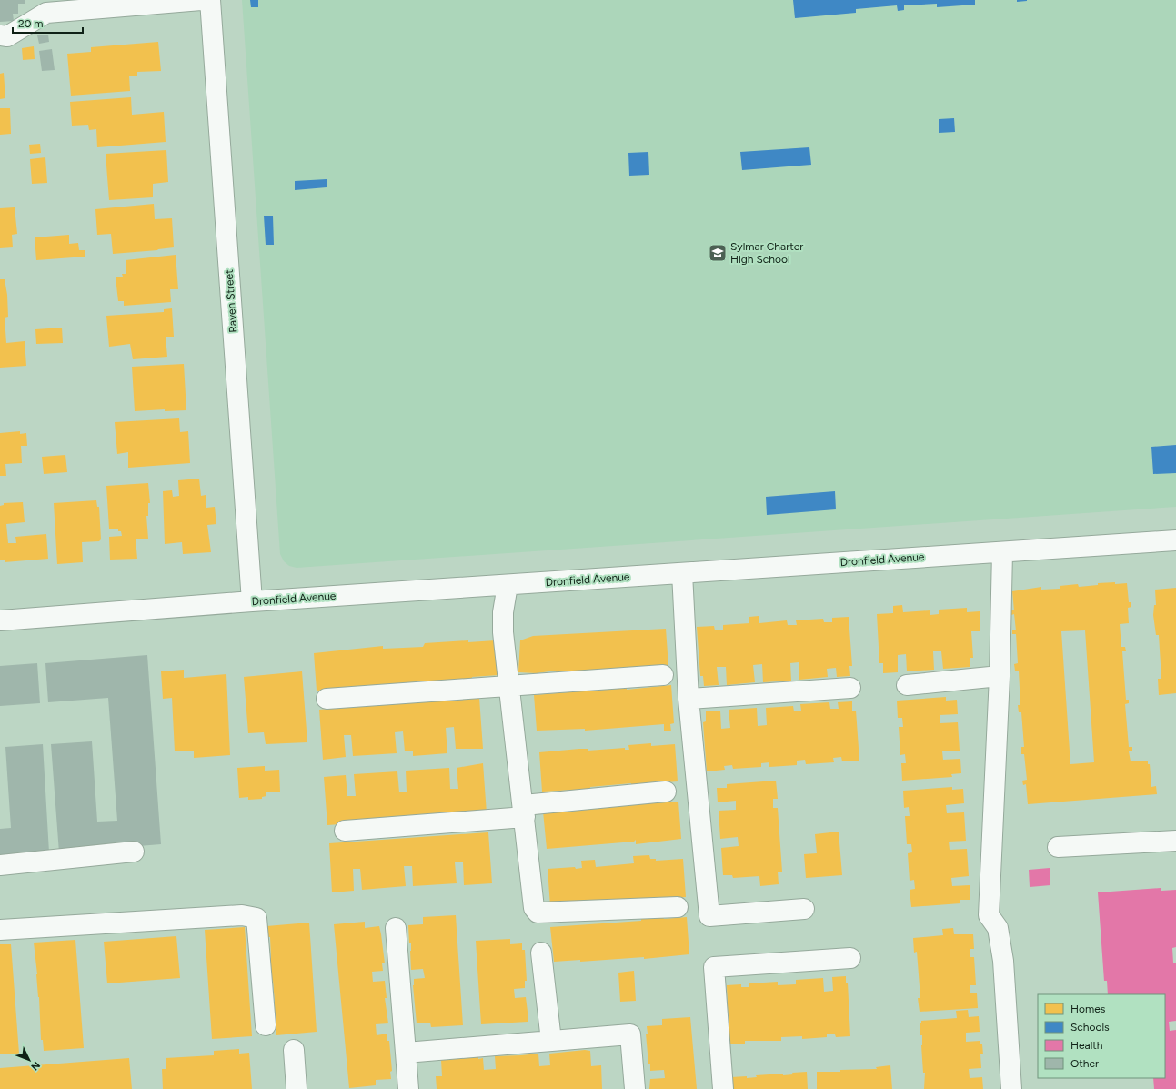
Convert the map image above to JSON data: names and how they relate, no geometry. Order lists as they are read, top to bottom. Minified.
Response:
{"streets":{"street":["Raven Street","Dronfield Avenue"]},"crossings":[["Raven Street","Dronfield Avenue"]],"places":{"school or university":["Sylmar Charter High School"]},"legend":["Homes","Schools","Health","Other"],"scale_bar":"20 m","north":"bottom right"}
